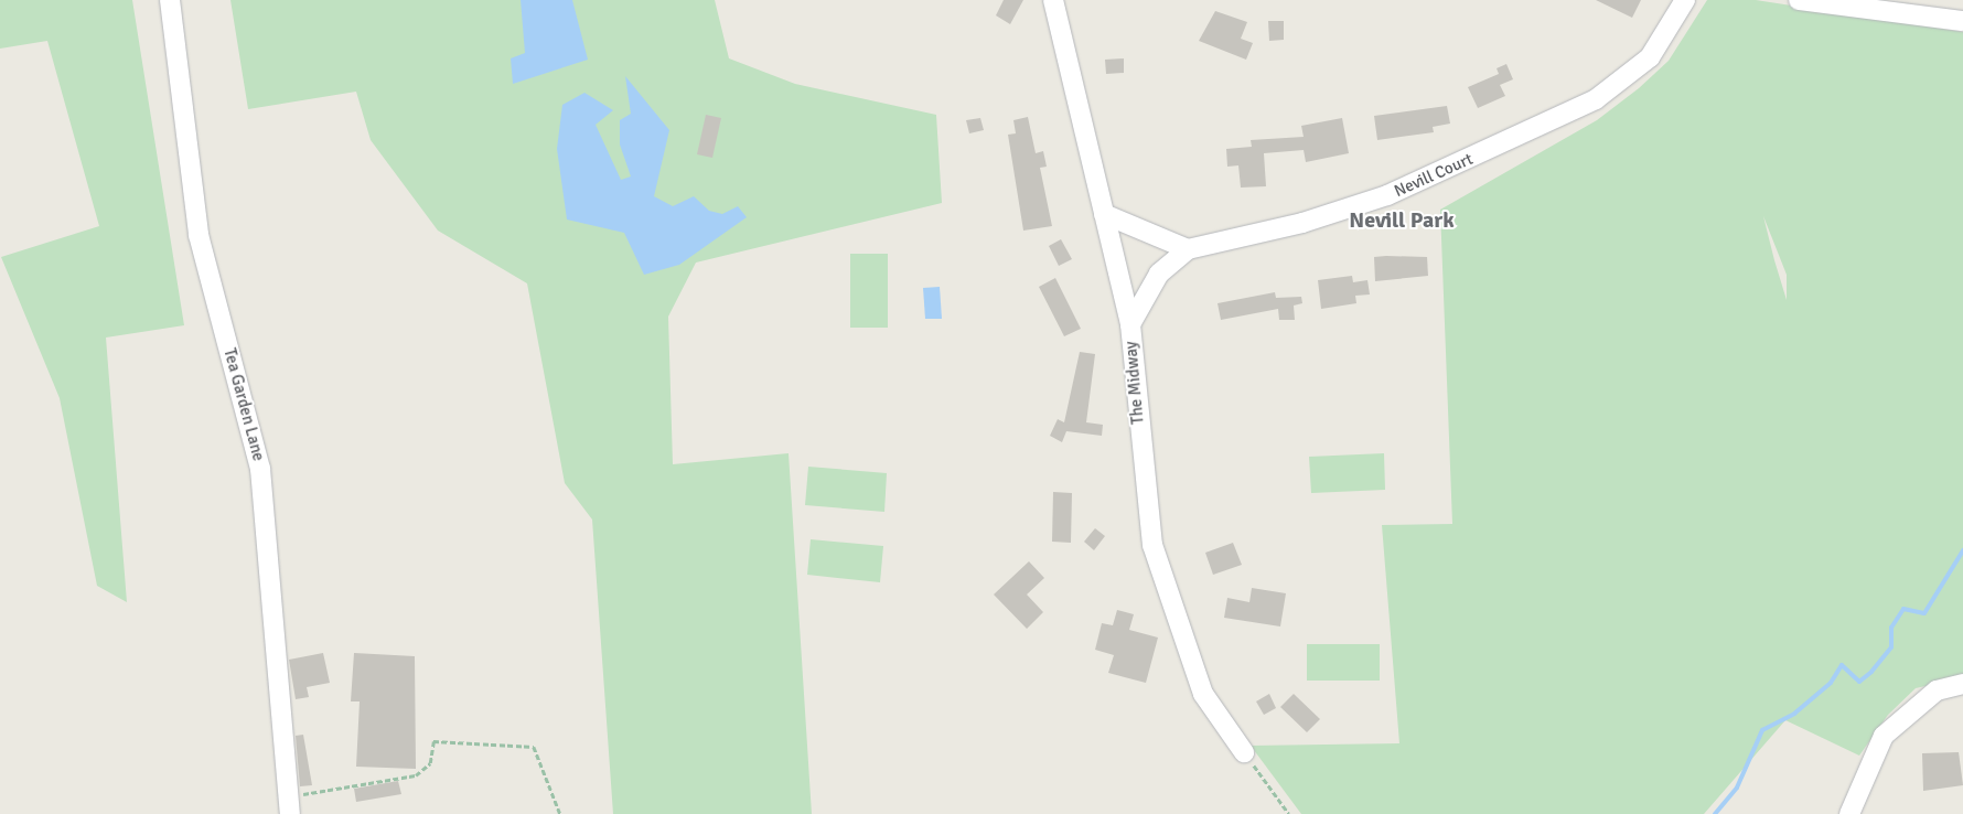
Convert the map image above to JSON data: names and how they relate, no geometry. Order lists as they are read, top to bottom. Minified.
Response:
{"streets":{"street":["Nevill Court","The Midway","Tea Garden Lane"]},"districts":["Nevill Park"]}
